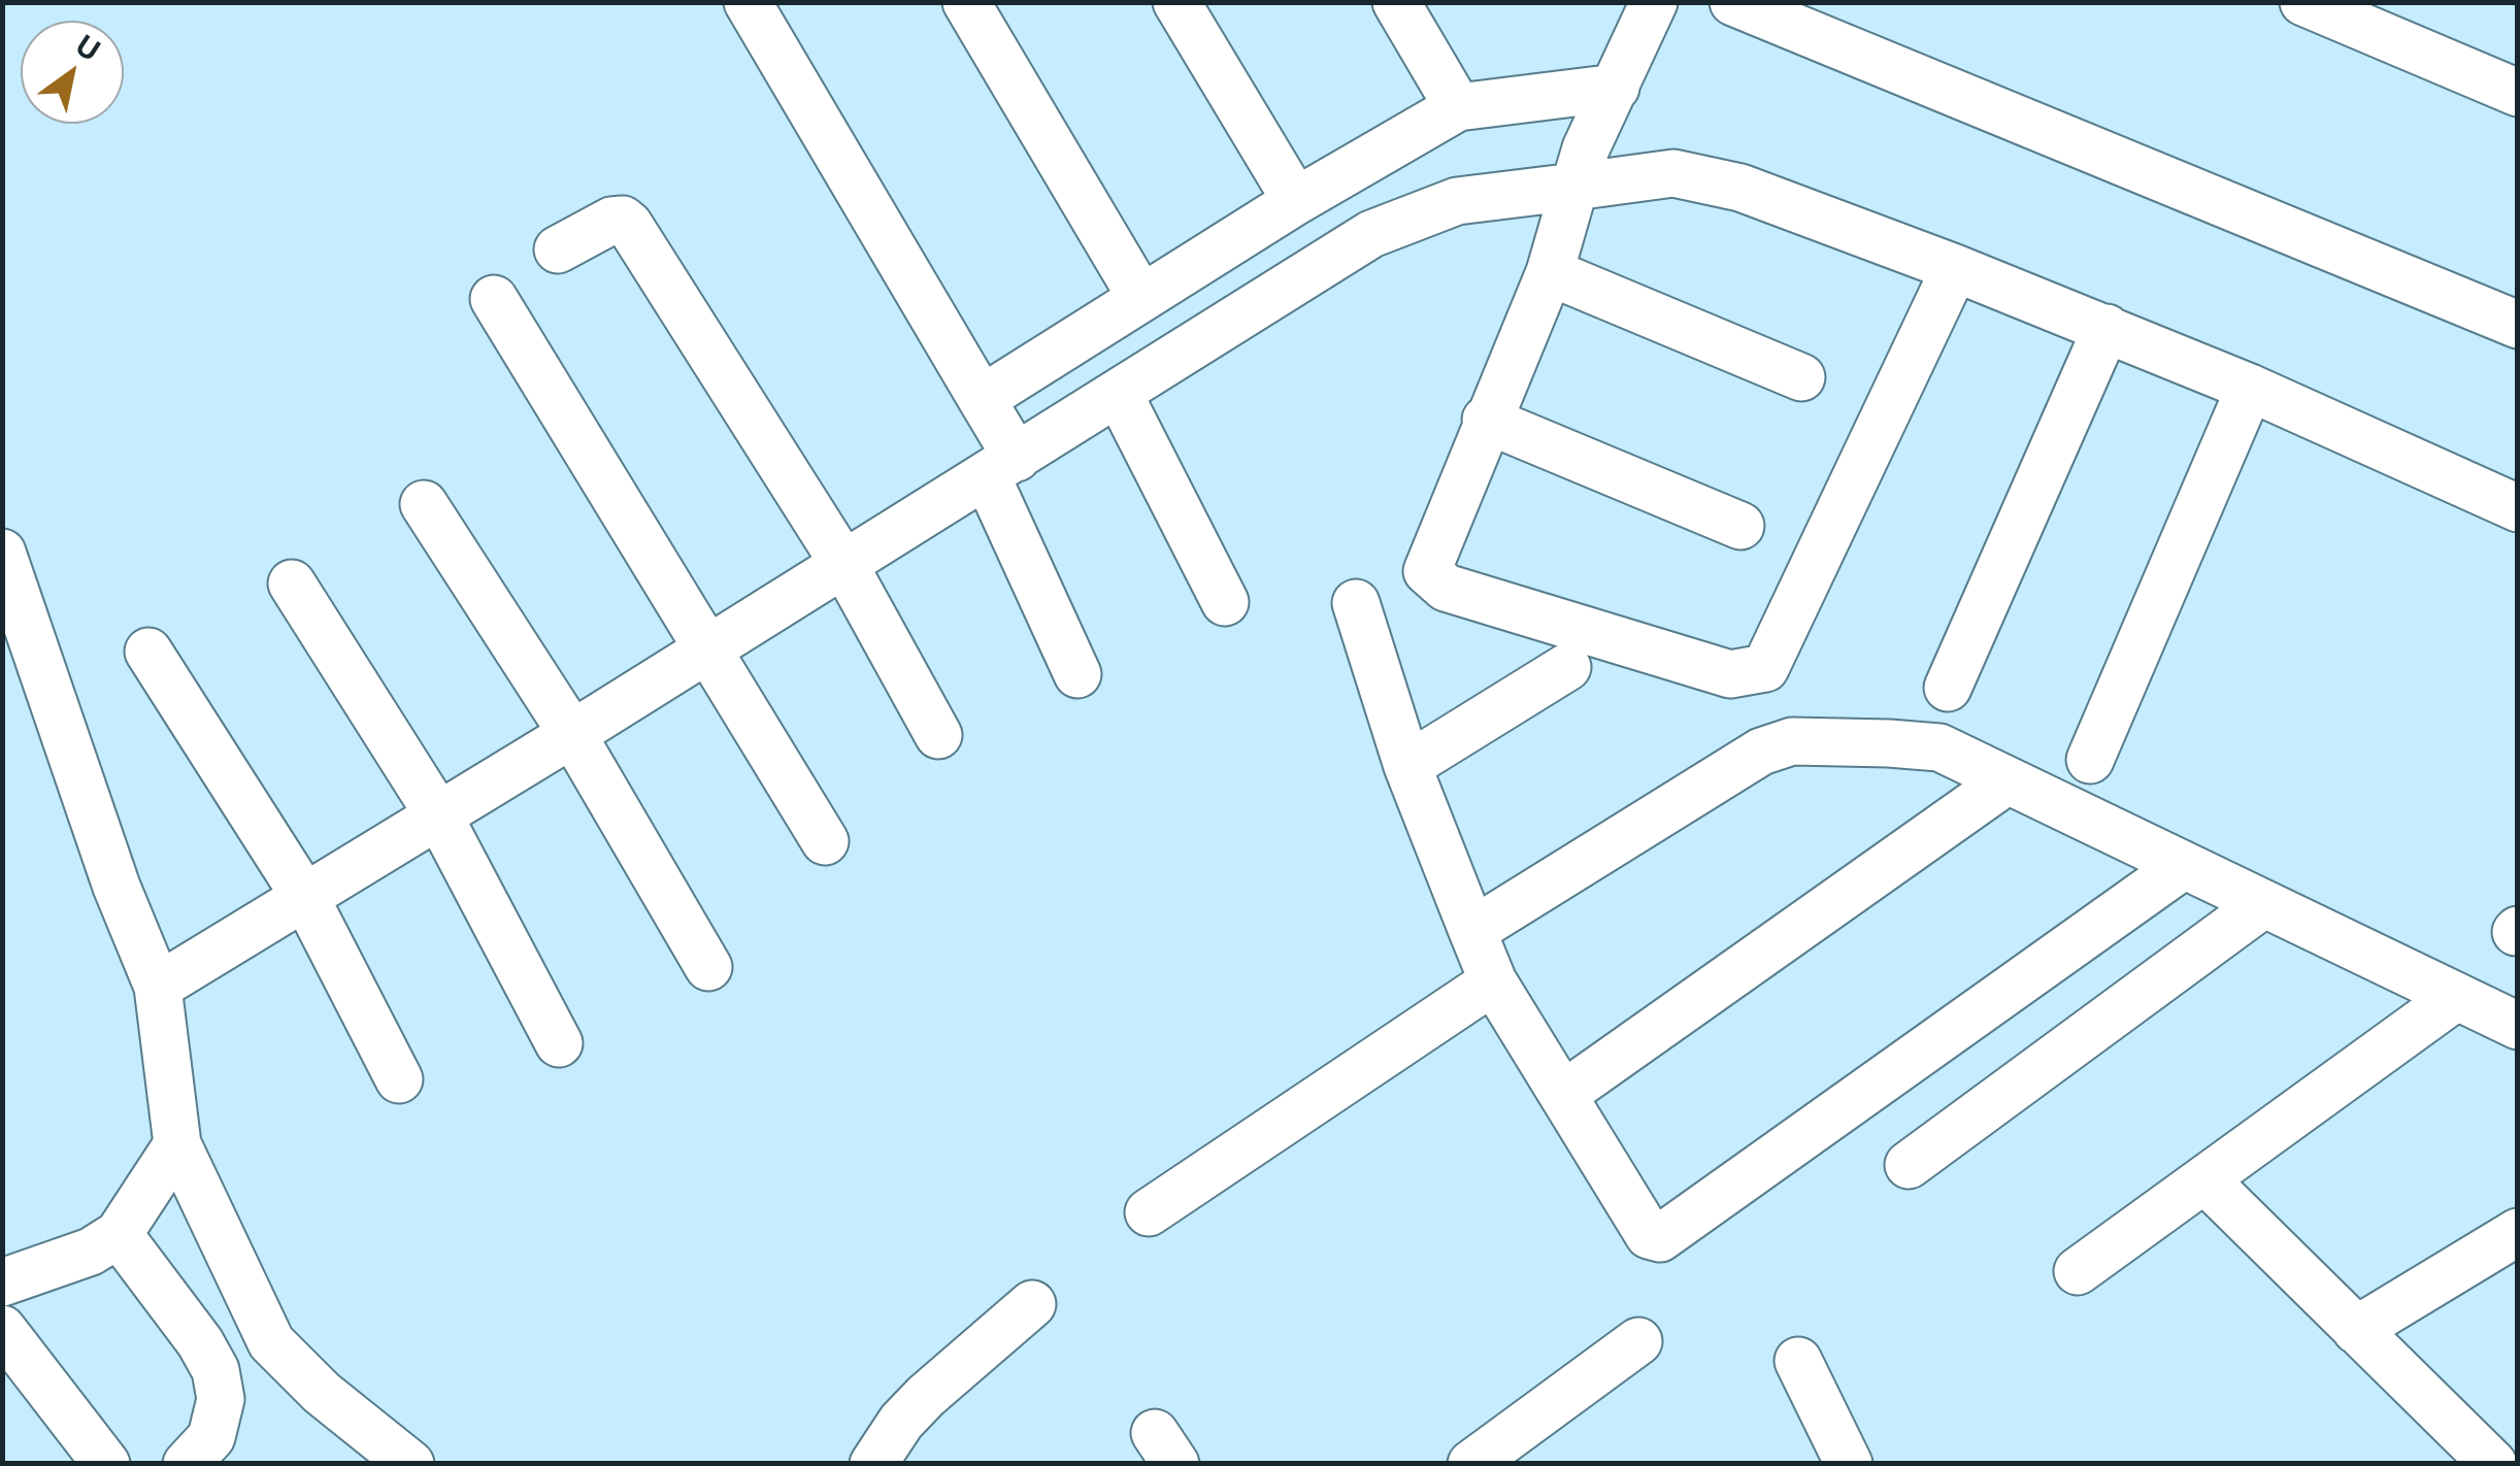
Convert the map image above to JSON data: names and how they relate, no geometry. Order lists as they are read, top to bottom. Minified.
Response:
{"north":"top right"}
